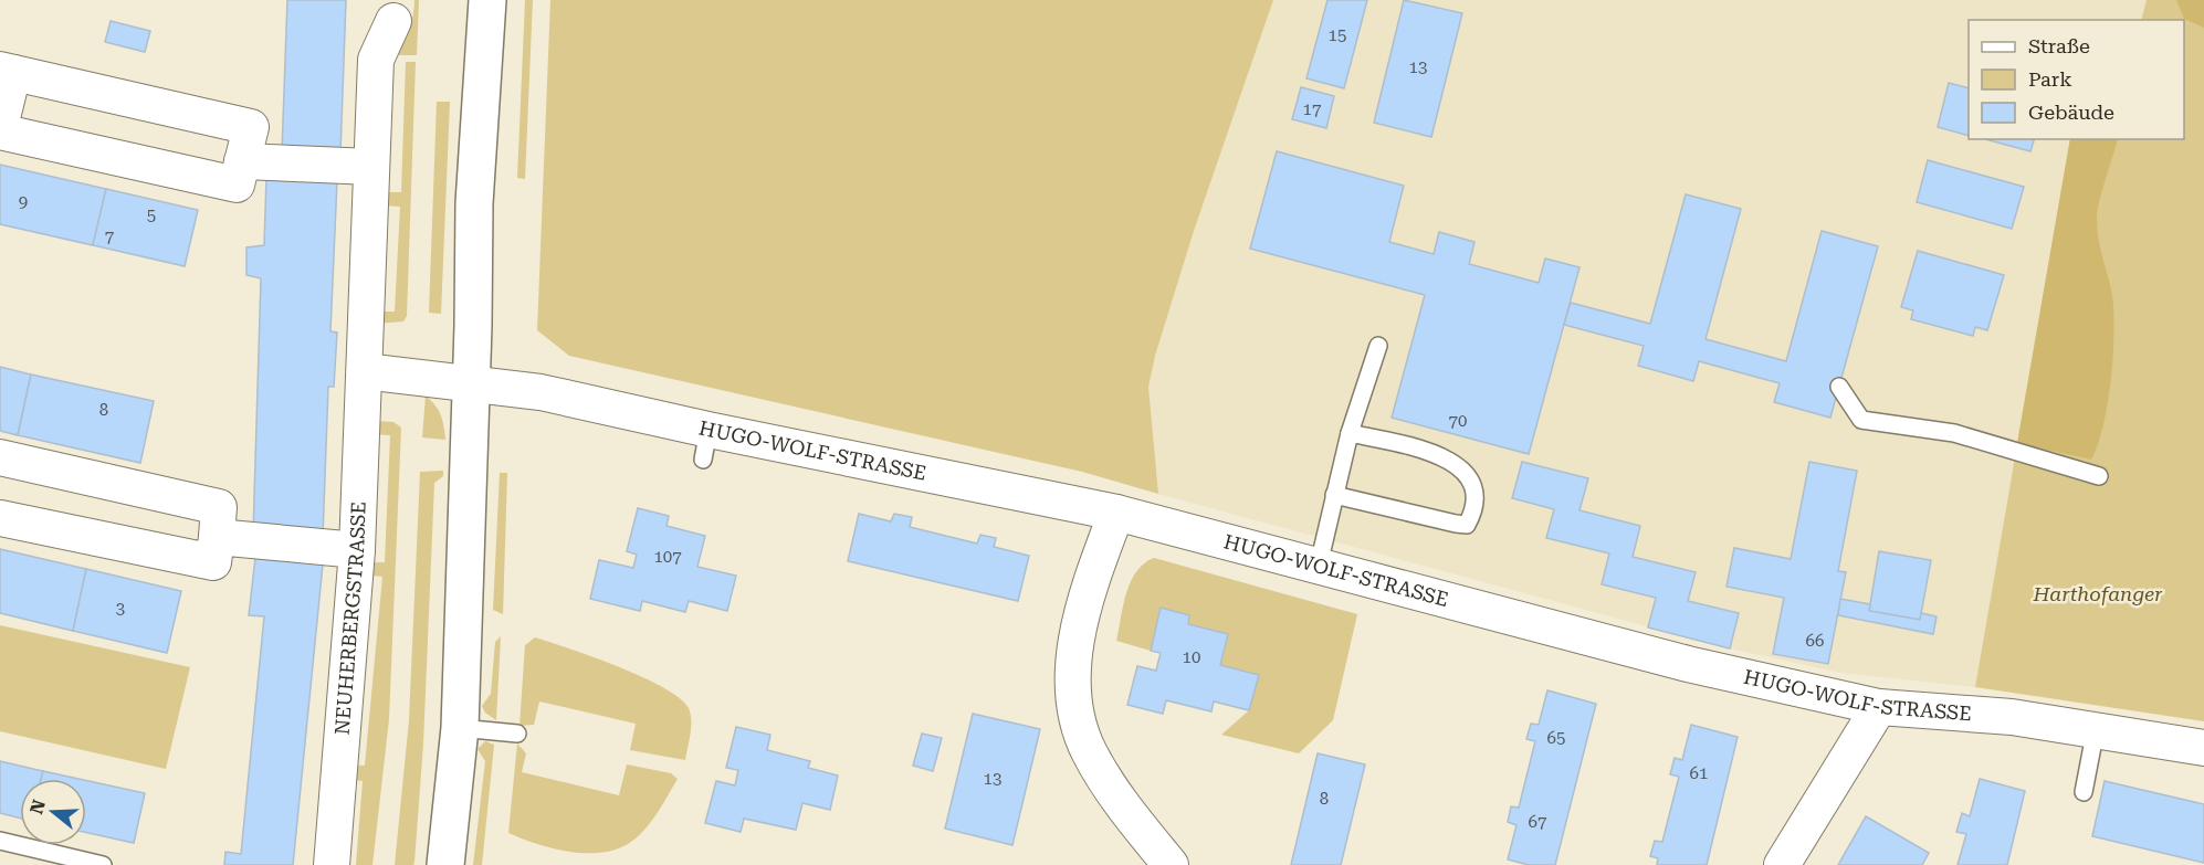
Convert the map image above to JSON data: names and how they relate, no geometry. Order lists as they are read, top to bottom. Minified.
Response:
{"streets":{"street":["HUGO-WOLF-STRASSE","NEUHERBERGSTRASSE"]},"parks":["Harthofanger"],"house_numbers":["15","13","17","9","5","7","8","70","107","3","66","10","65","61","13","8","67"],"legend":["Straße","Park","Gebäude"],"north":"left"}
